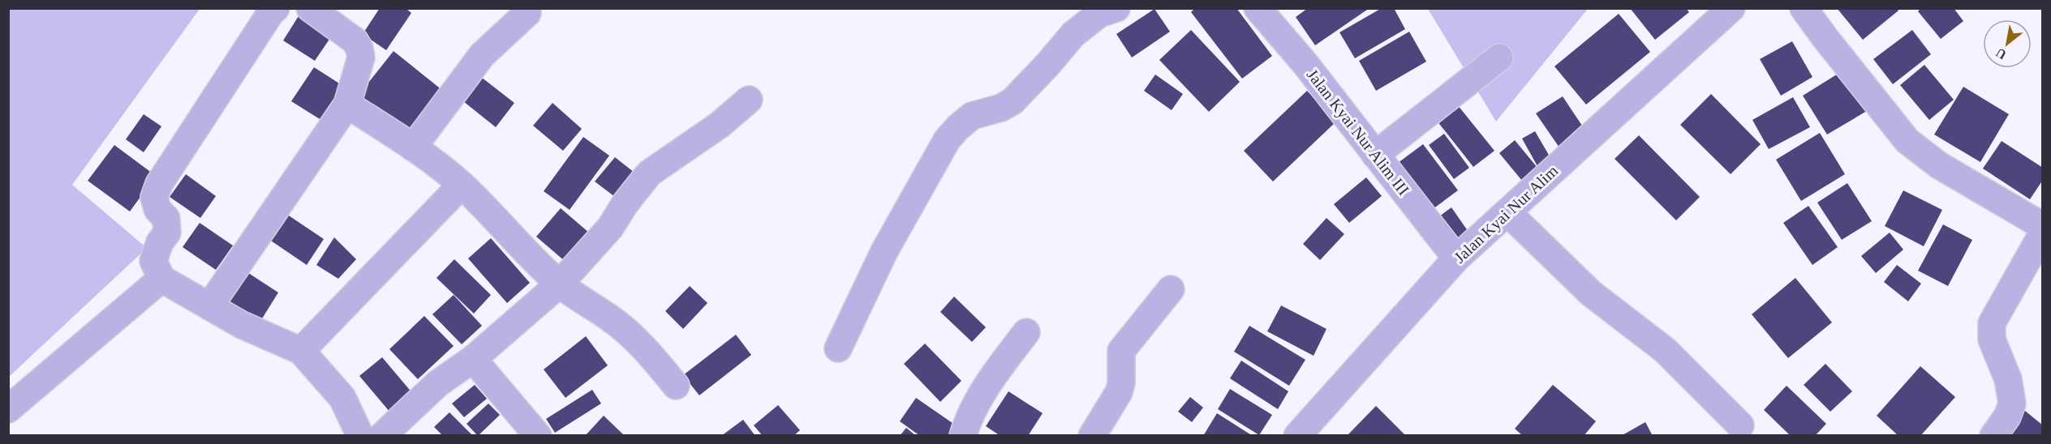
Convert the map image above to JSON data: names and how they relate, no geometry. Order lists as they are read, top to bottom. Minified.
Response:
{"streets":{"street":["Jalan Kyai Nur Alim III","Jalan Kyai Nur Alim"]},"crossings":[["Jalan Kyai Nur Alim III","Jalan Kyai Nur Alim"]],"north":"bottom left"}
